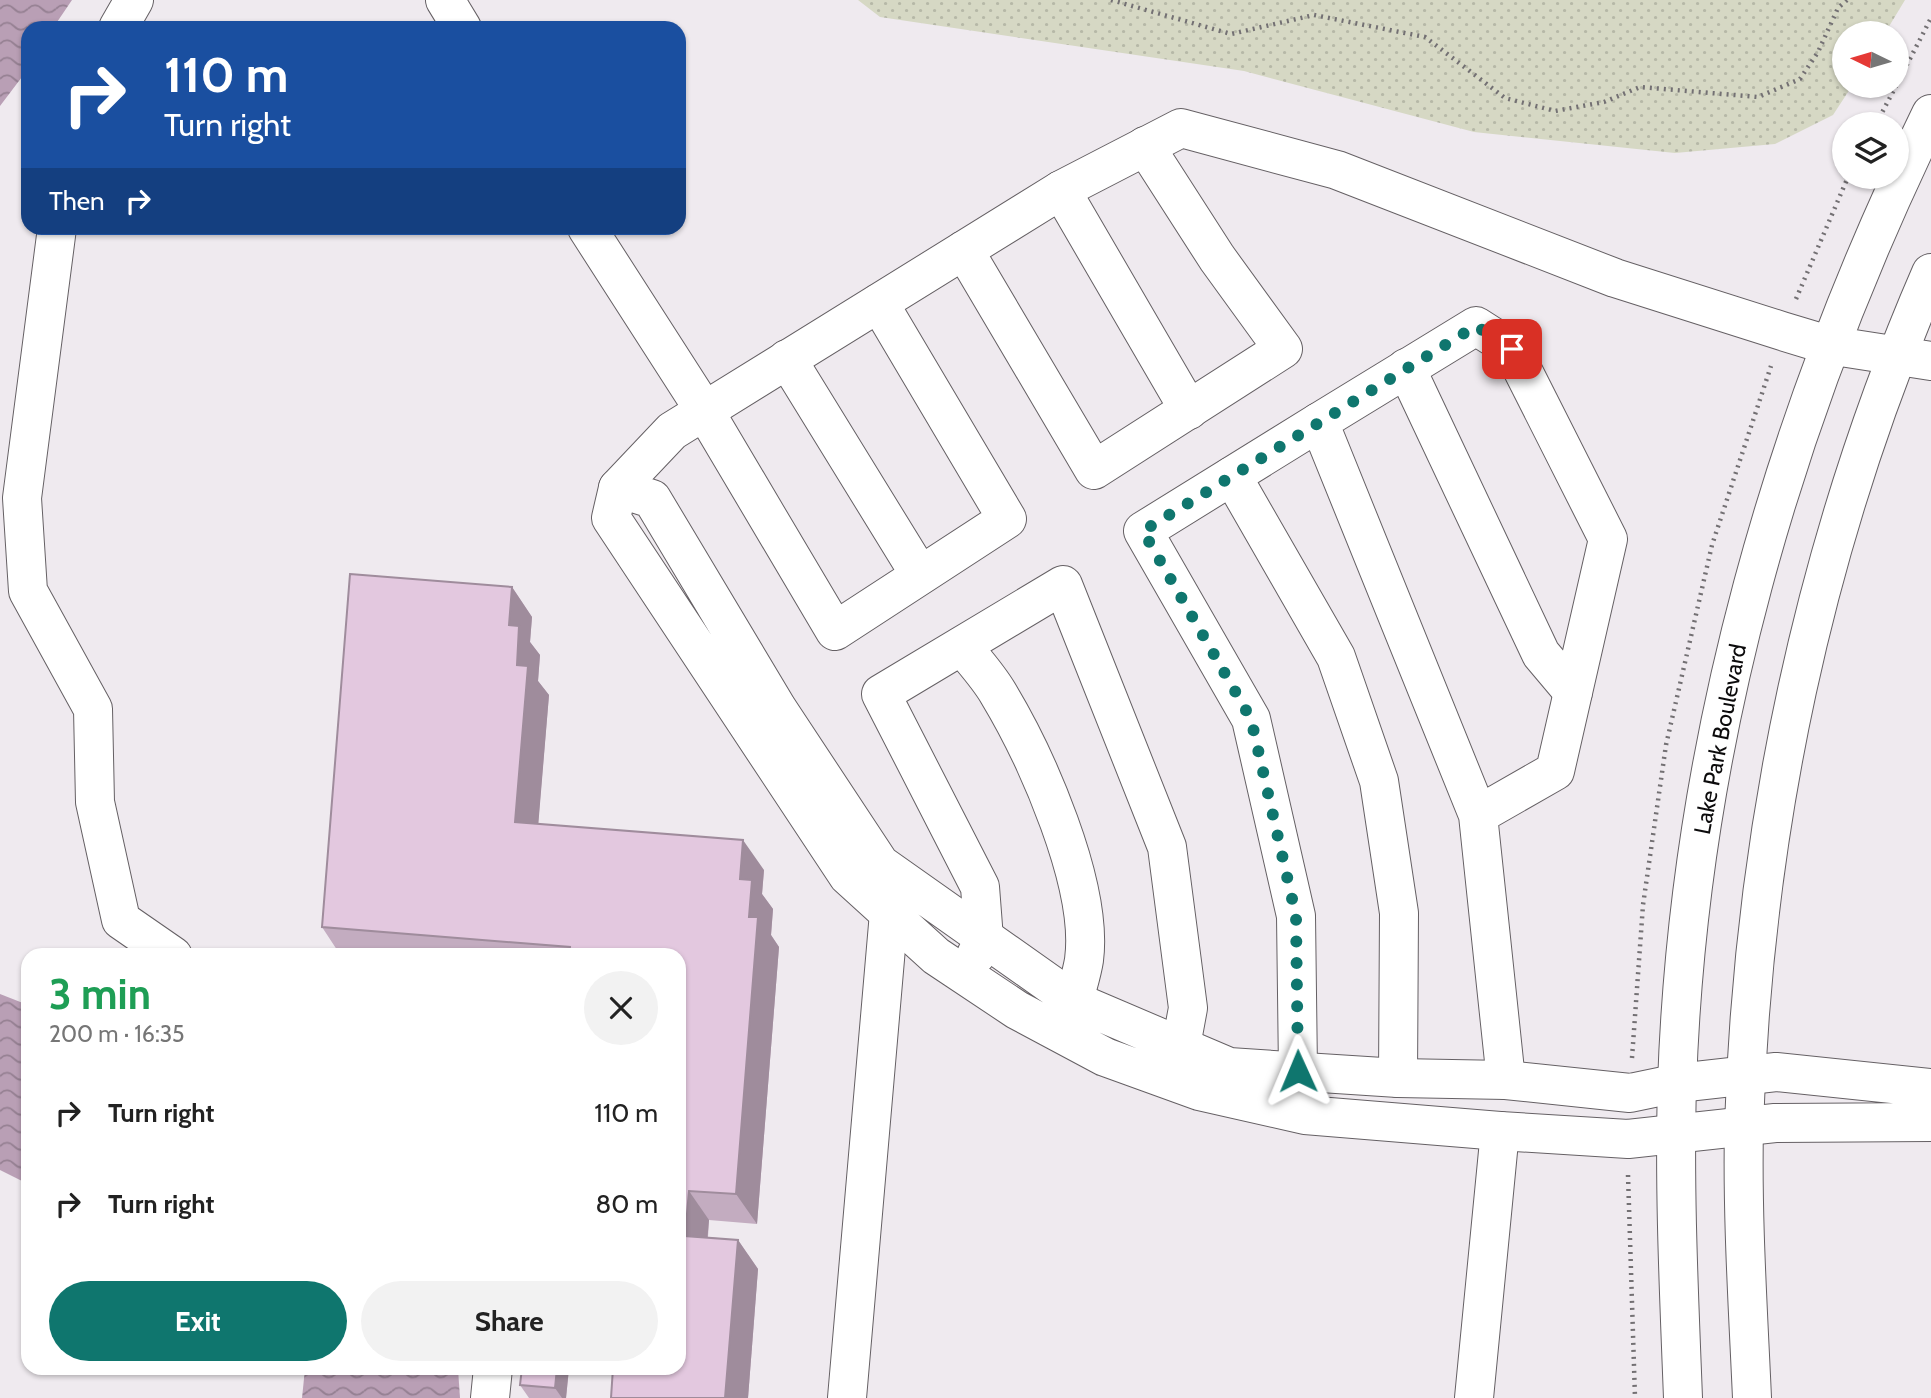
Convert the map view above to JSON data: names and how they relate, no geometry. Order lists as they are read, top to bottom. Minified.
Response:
{"streets":{"street":["Lake Park Boulevard"]},"north":"left","page":{"turn":["110 m","Turn right"],"then":"Then","heading":["3 min","200 m · 16:35"],"list":[{"name":"Turn right","value":"110 m"},{"name":"Turn right","value":"80 m"}],"buttons":["Exit","Share"]}}
